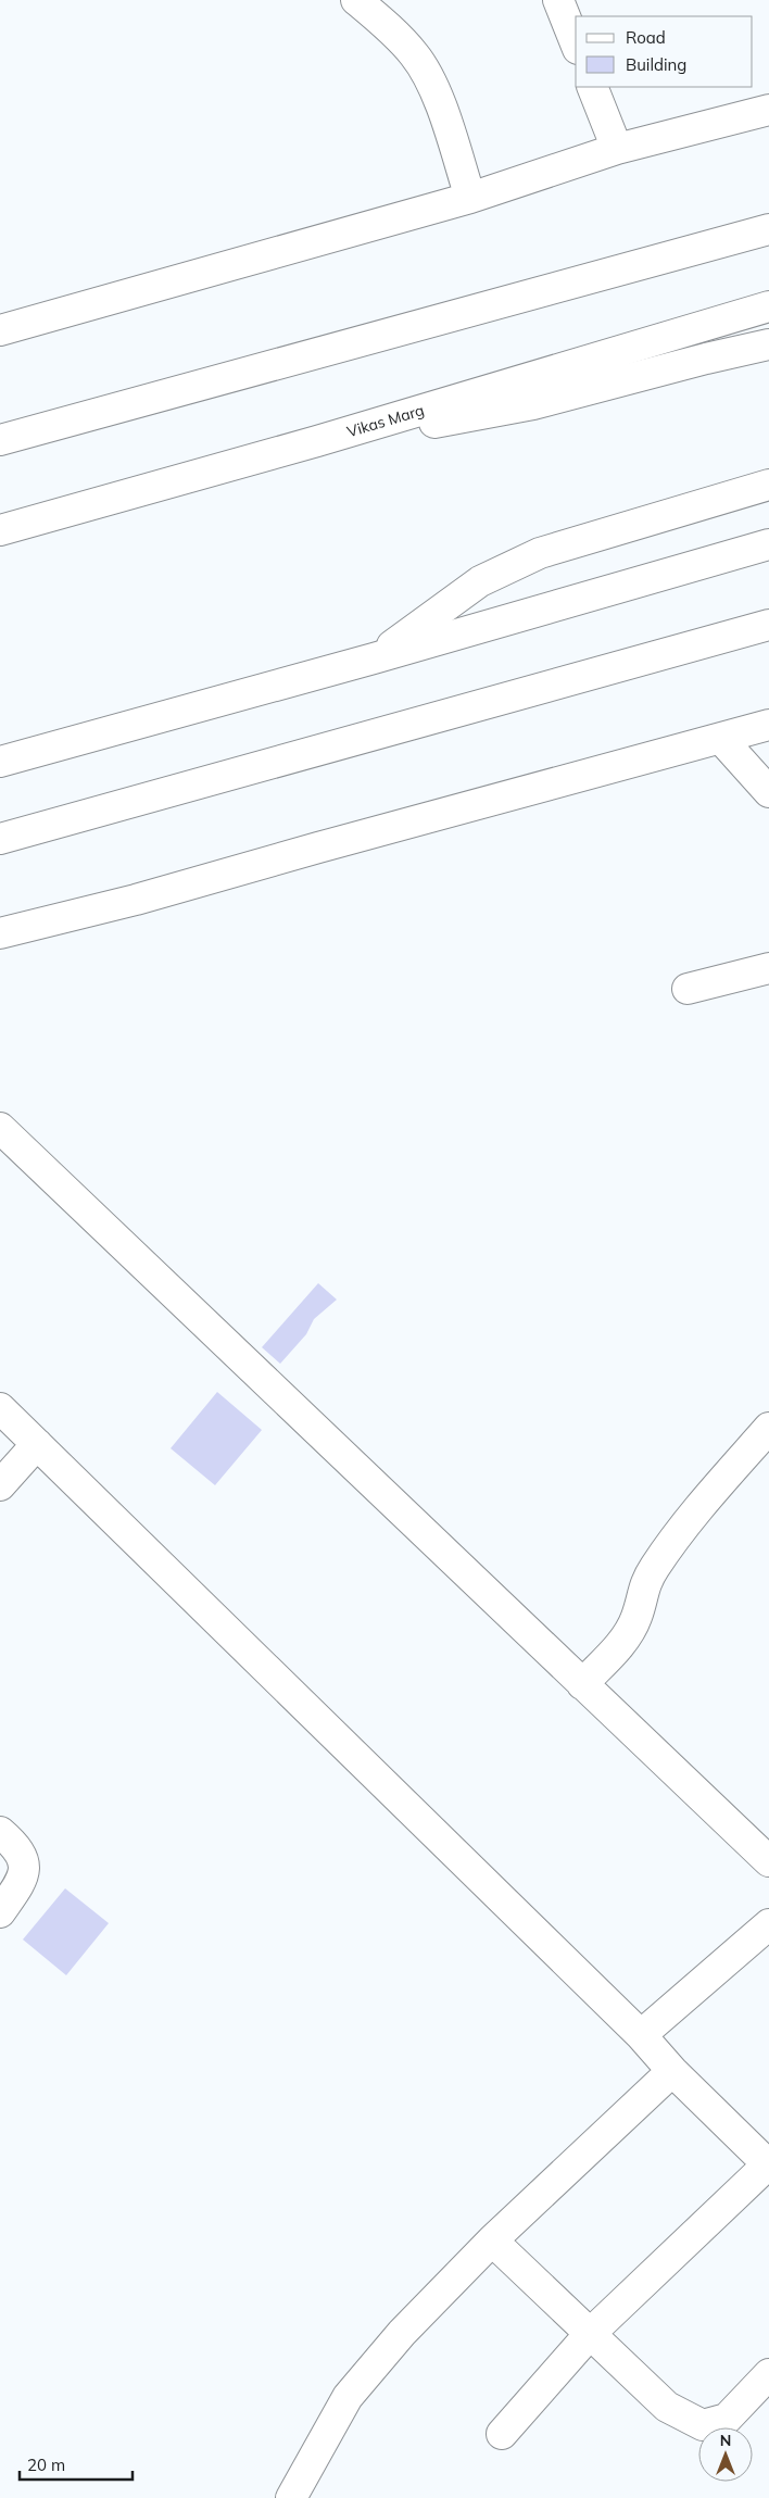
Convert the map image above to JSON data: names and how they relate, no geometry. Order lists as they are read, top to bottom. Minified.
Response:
{"streets":{"street":["Vikas Marg"]},"legend":["Road","Building"],"scale_bar":"20 m","north":"top"}
